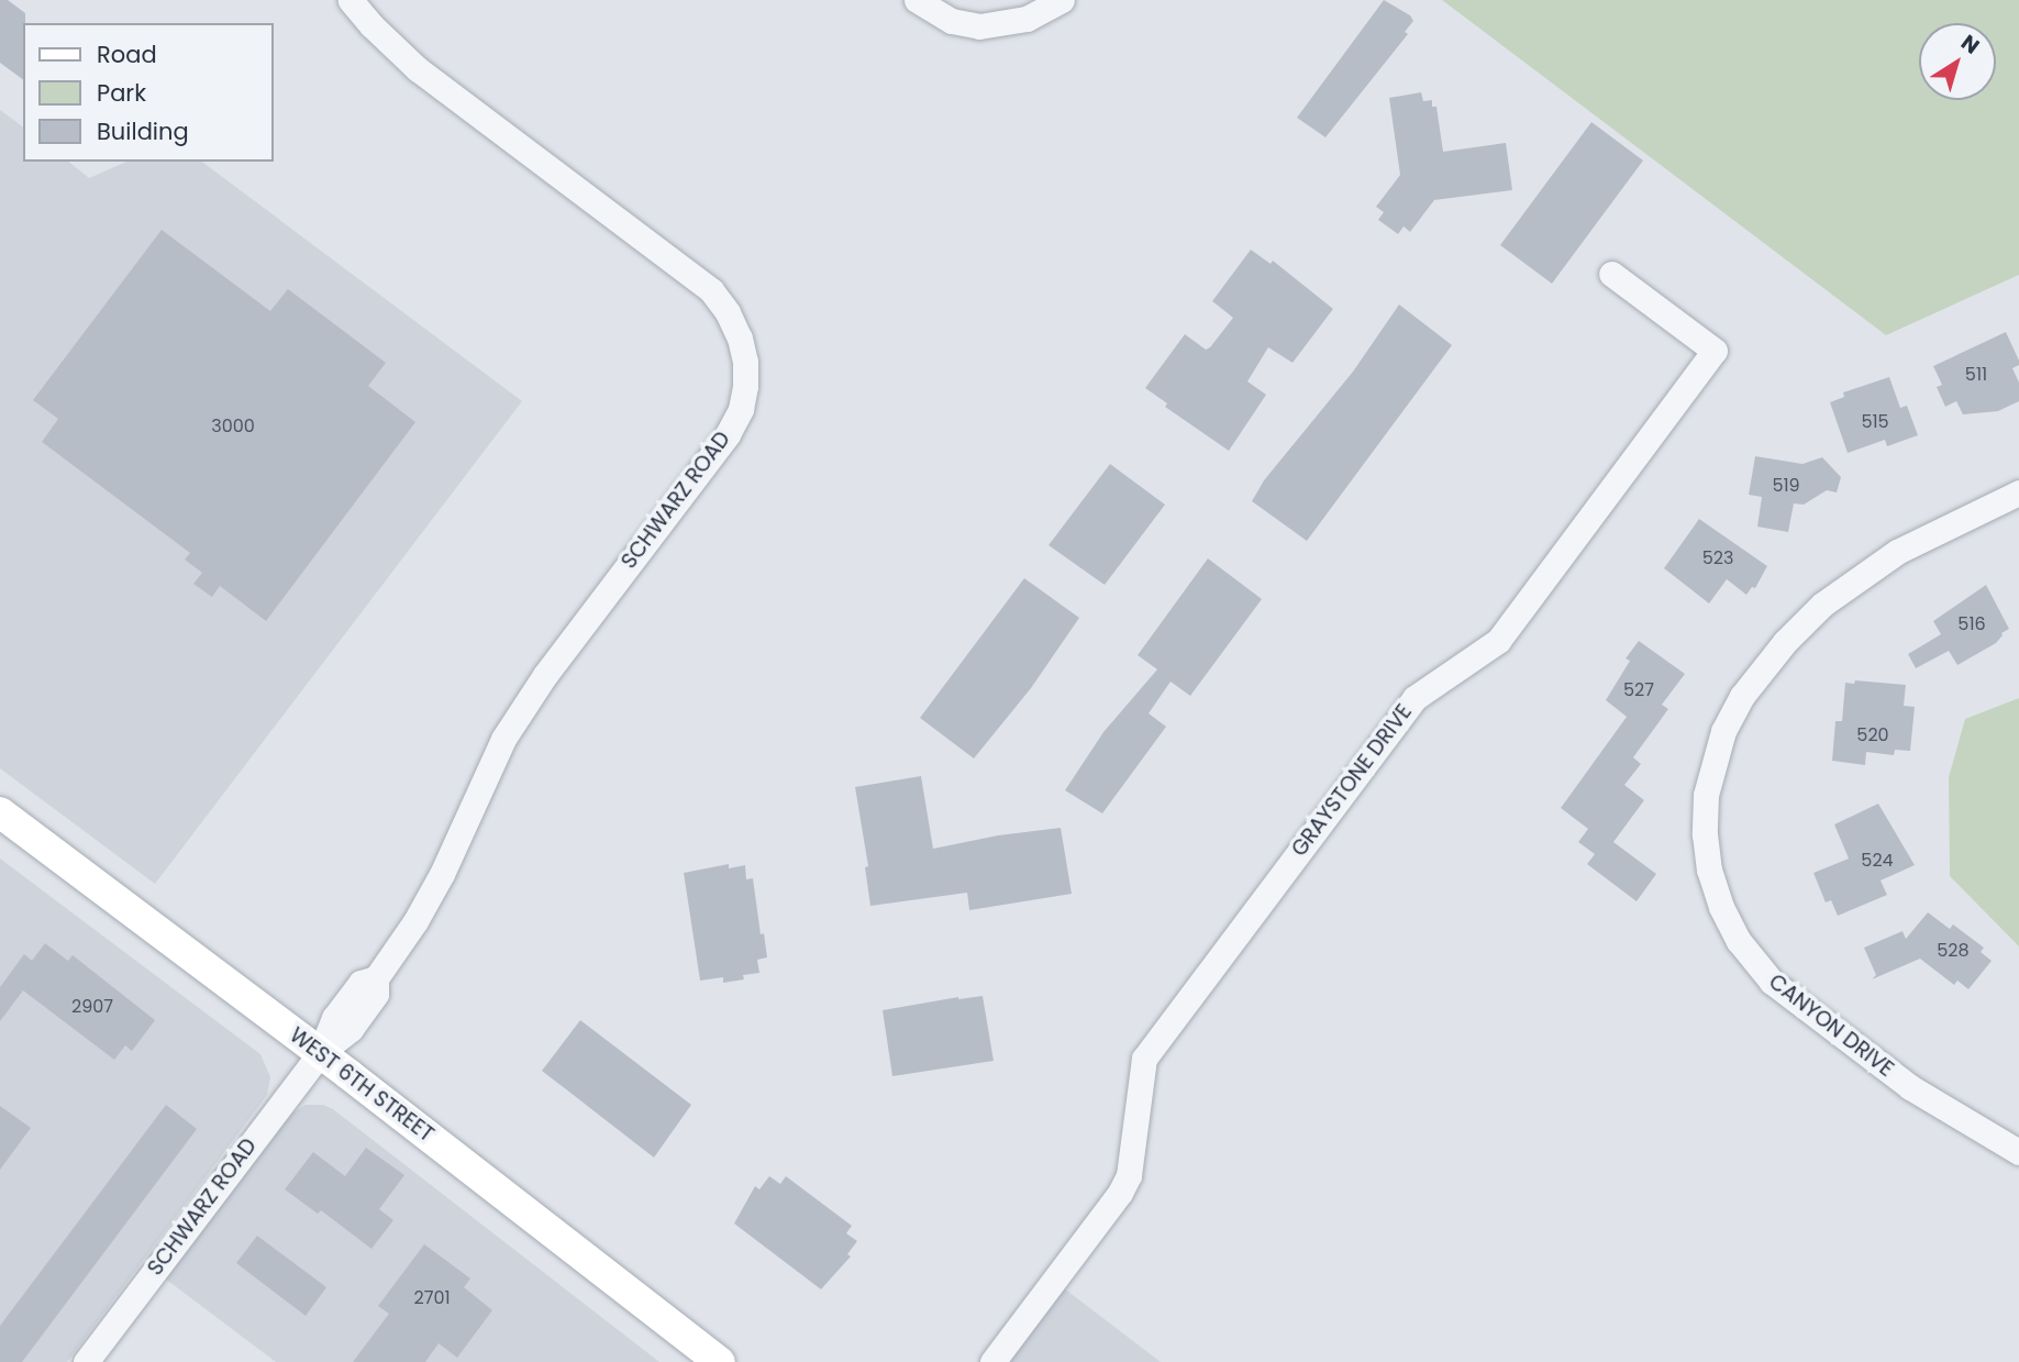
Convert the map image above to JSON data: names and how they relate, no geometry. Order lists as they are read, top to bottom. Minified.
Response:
{"streets":{"main road":["WEST 6TH STREET"],"street":["SCHWARZ ROAD","GRAYSTONE DRIVE","CANYON DRIVE"]},"crossings":[["SCHWARZ ROAD","WEST 6TH STREET"]],"house_numbers":["511","515","3000","519","523","516","527","520","524","528","2907","2701"],"legend":["Road","Park","Building"],"north":"top right"}
